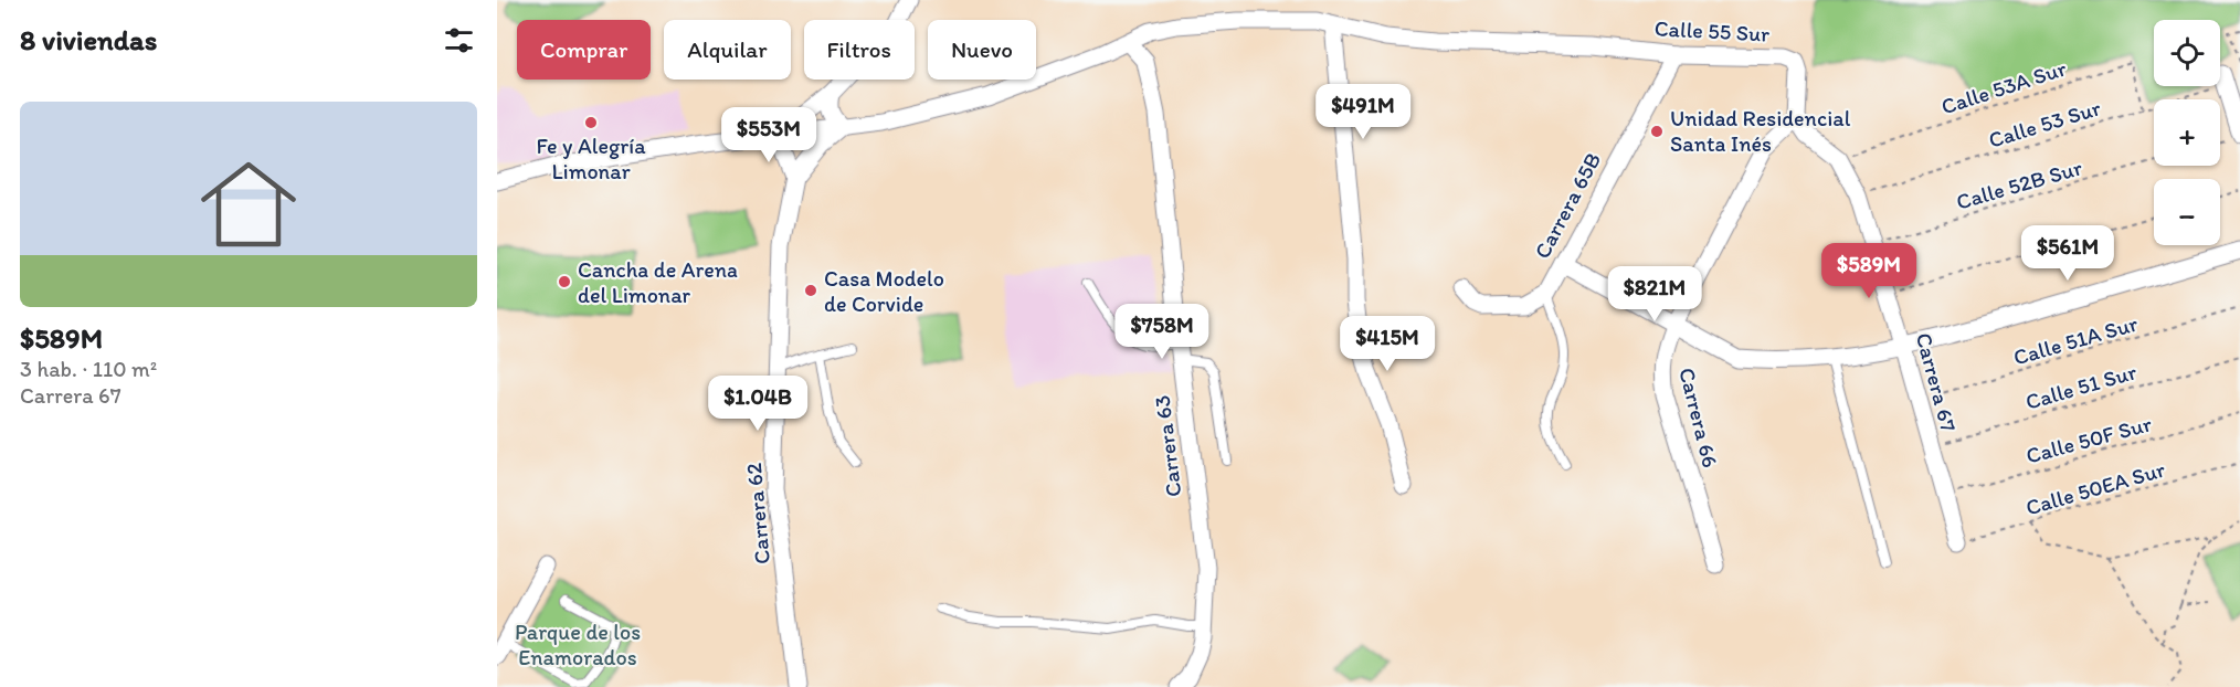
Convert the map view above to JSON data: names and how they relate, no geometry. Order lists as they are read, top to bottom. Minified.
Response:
{"streets":{"street":["Calle 55 Sur","Carrera 65B","Carrera 67","Carrera 66","Carrera 63","Carrera 62"],"path":["Calle 53A Sur","Calle 53 Sur","Calle 52B Sur","Calle 51A Sur","Calle 51 Sur","Calle 50F Sur","Calle 50EA Sur"]},"crossings":[["Calle 55 Sur","Carrera 65B"],["Calle 55 Sur","Carrera 67"],["Calle 55 Sur","Carrera 66"],["Calle 55 Sur","Carrera 63"],["Calle 55 Sur","Carrera 62"],["Calle 53A Sur","Calle 53 Sur"],["Calle 53A Sur","Carrera 67"],["Calle 53 Sur","Carrera 67"],["Calle 52B Sur","Carrera 67"],["Calle 51A Sur","Carrera 67"],["Carrera 67","Calle 51 Sur"],["Carrera 67","Carrera 66"],["Carrera 67","Calle 50F Sur"],["Carrera 67","Calle 50EA Sur"]],"parks":["Parque de los Enamorados"],"places":["Fe y Alegría Limonar","Unidad Residencial Santa Inés","Cancha de Arena del Limonar","Casa Modelo de Corvide"],"page":{"heading":"8 viviendas","map_buttons":["+","−"],"chip":["Comprar","Alquilar","Filtros","Nuevo"],"list":[{"name":"$589M","note":"3 hab. · 110 m² · Carrera 67"}],"price":["$491M","$553M","$561M","$589M","$821M","$758M","$415M","$1.04B"]}}
